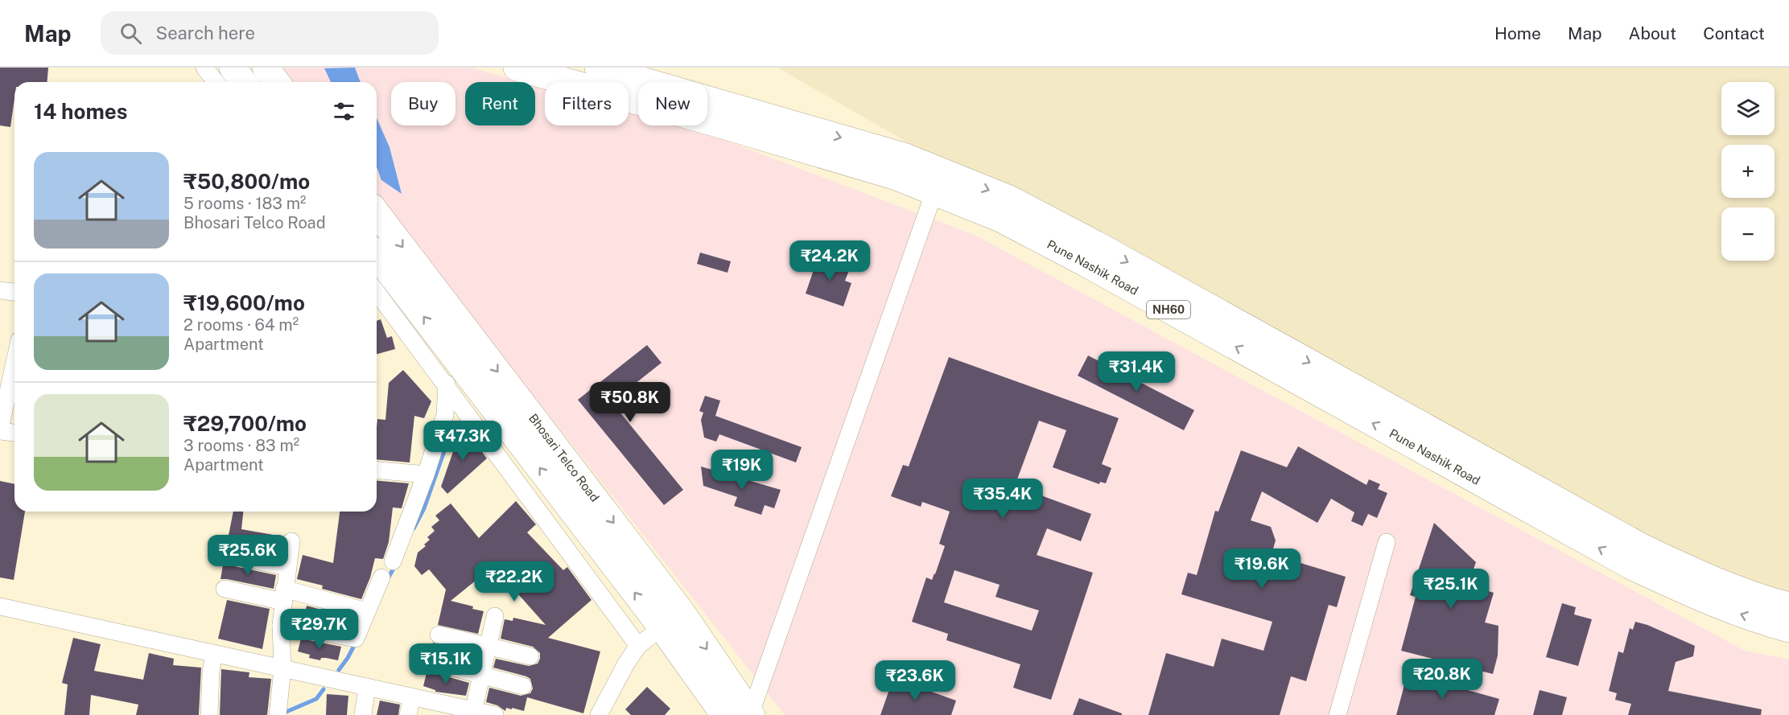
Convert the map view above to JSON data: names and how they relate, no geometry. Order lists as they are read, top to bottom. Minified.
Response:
{"streets":{"main road":["Pune Nashik Road","NH60","Bhosari Telco Road"]},"page":{"header":"Map","search":"Search here","nav":["Home","Map","About","Contact"],"map_buttons":["+","−"],"chip":["Buy","Rent","Filters","New"],"heading":"14 homes","list":[{"name":"₹50,800/mo","note":"5 rooms · 183 m² · Bhosari Telco Road"},{"name":"₹19,600/mo","note":"2 rooms · 64 m² · Apartment"},{"name":"₹29,700/mo","note":"3 rooms · 83 m² · Apartment"}],"price":["₹24.2K","₹31.4K","₹50.8K","₹47.3K","₹19K","₹35.4K","₹25.6K","₹19.6K","₹22.2K","₹25.1K","₹29.7K","₹15.1K","₹20.8K","₹23.6K"]}}
